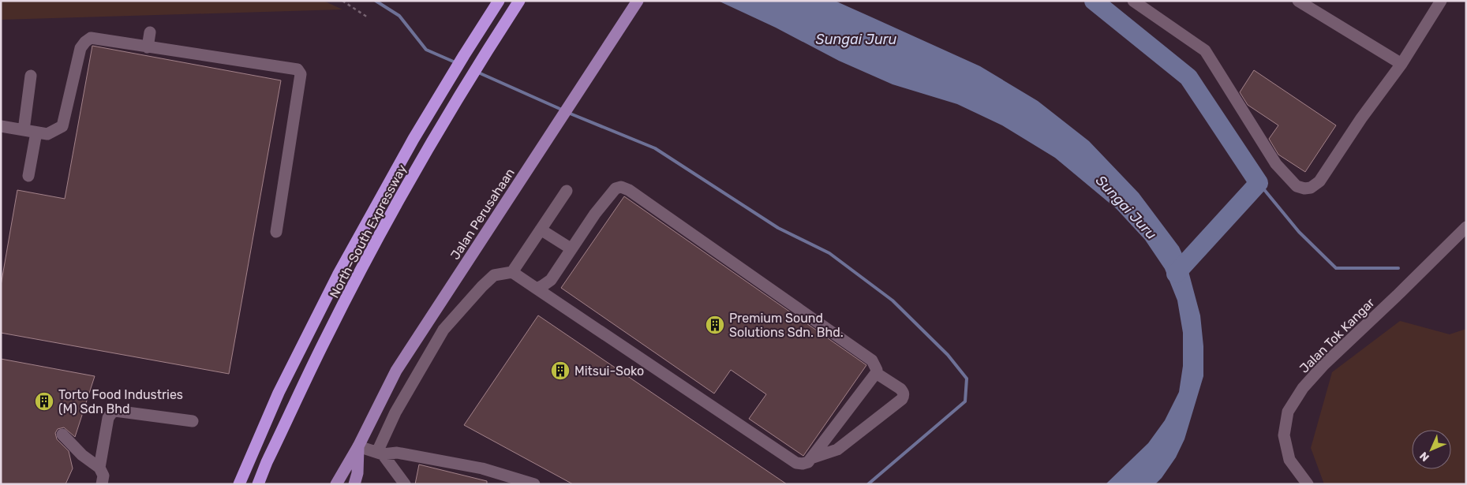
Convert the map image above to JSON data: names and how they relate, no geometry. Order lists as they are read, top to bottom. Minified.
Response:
{"streets":{"highway":["North–South Expressway"],"main road":["Jalan Perusahaan"],"street":["Jalan Tok Kangar"]},"water":["Sungai Juru"],"places":{"building":["Premium Sound Solutions Sdn. Bhd.","Mitsui-Soko","Torto Food Industries (M) Sdn Bhd"]},"north":"bottom left"}
